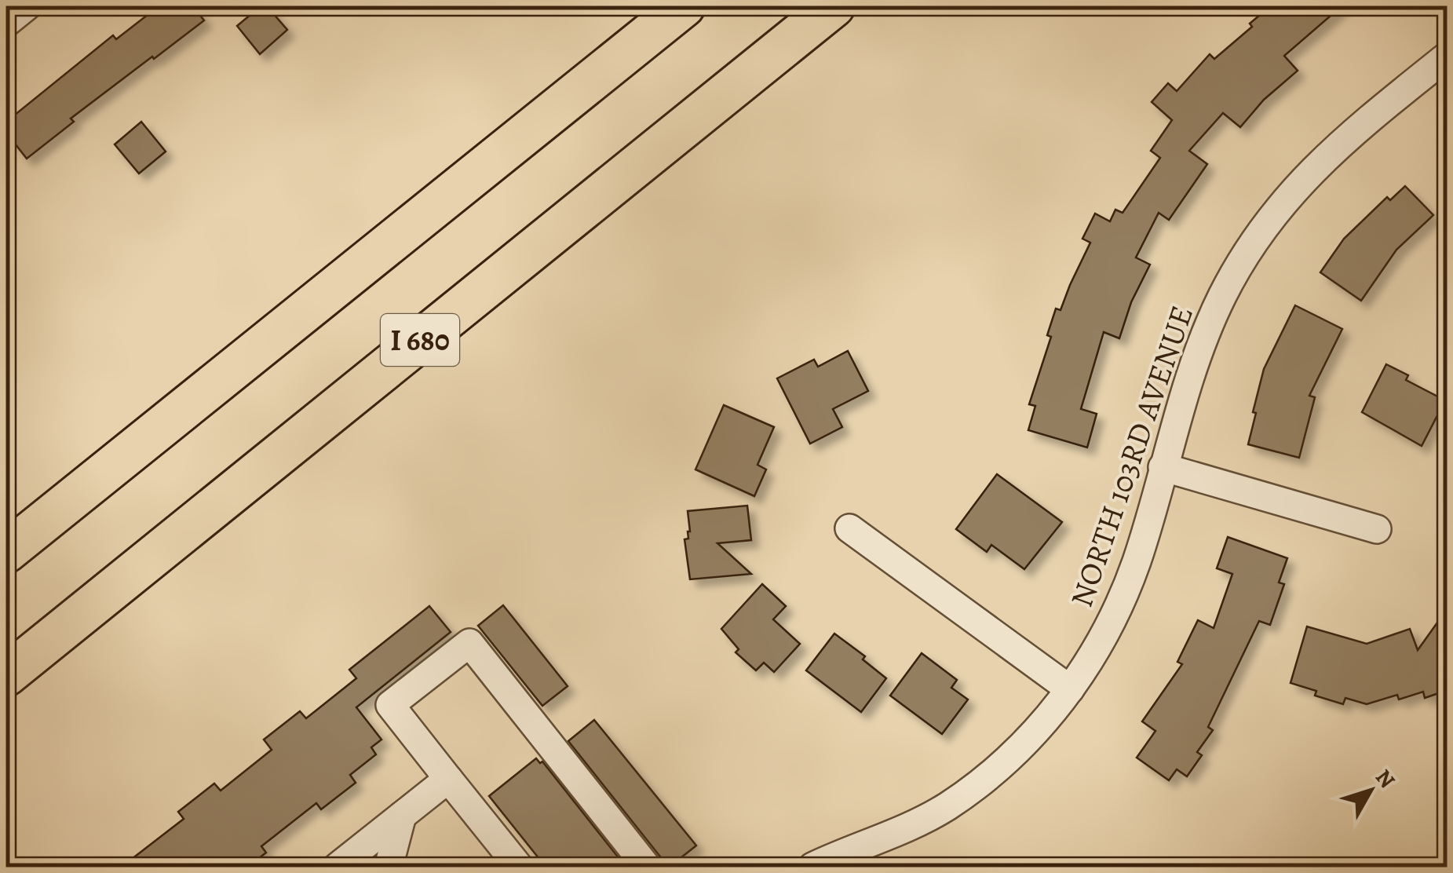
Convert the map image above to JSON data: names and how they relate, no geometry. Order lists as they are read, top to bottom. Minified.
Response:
{"streets":{"highway":["I 680"],"street":["NORTH 103RD AVENUE"]},"north":"top right"}
